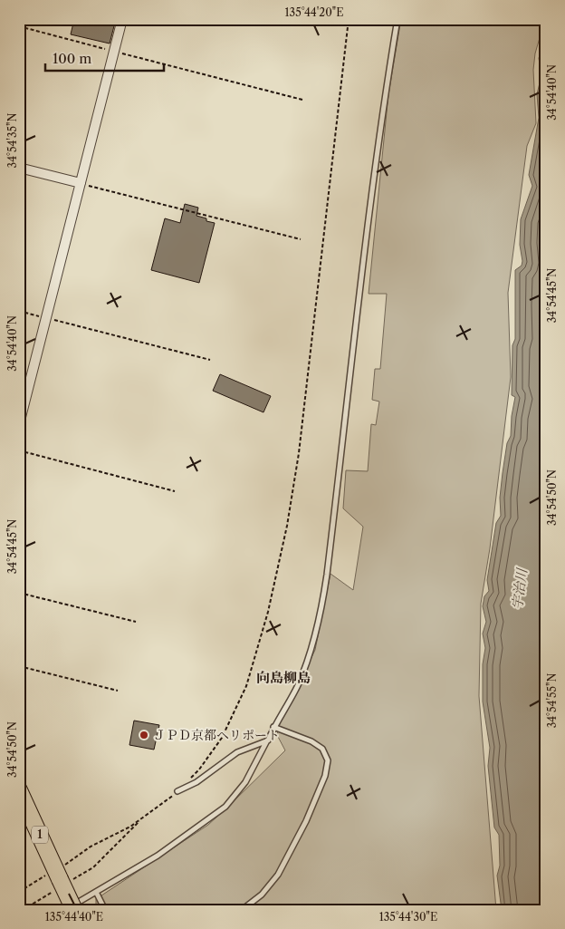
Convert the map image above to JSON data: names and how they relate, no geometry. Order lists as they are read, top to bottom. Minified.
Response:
{"streets":{"highway":["1"]},"districts":["向島柳島"],"water":["宇治川"],"places":["ＪＰＤ京都ヘリポート"],"scale_bar":"100 m","coordinates":["135°44'20\"E","34°54'40\"N","34°54'35\"N","34°54'45\"N","34°54'50\"N","34°54'55\"N","135°44'40\"E","135°44'30\"E"]}
